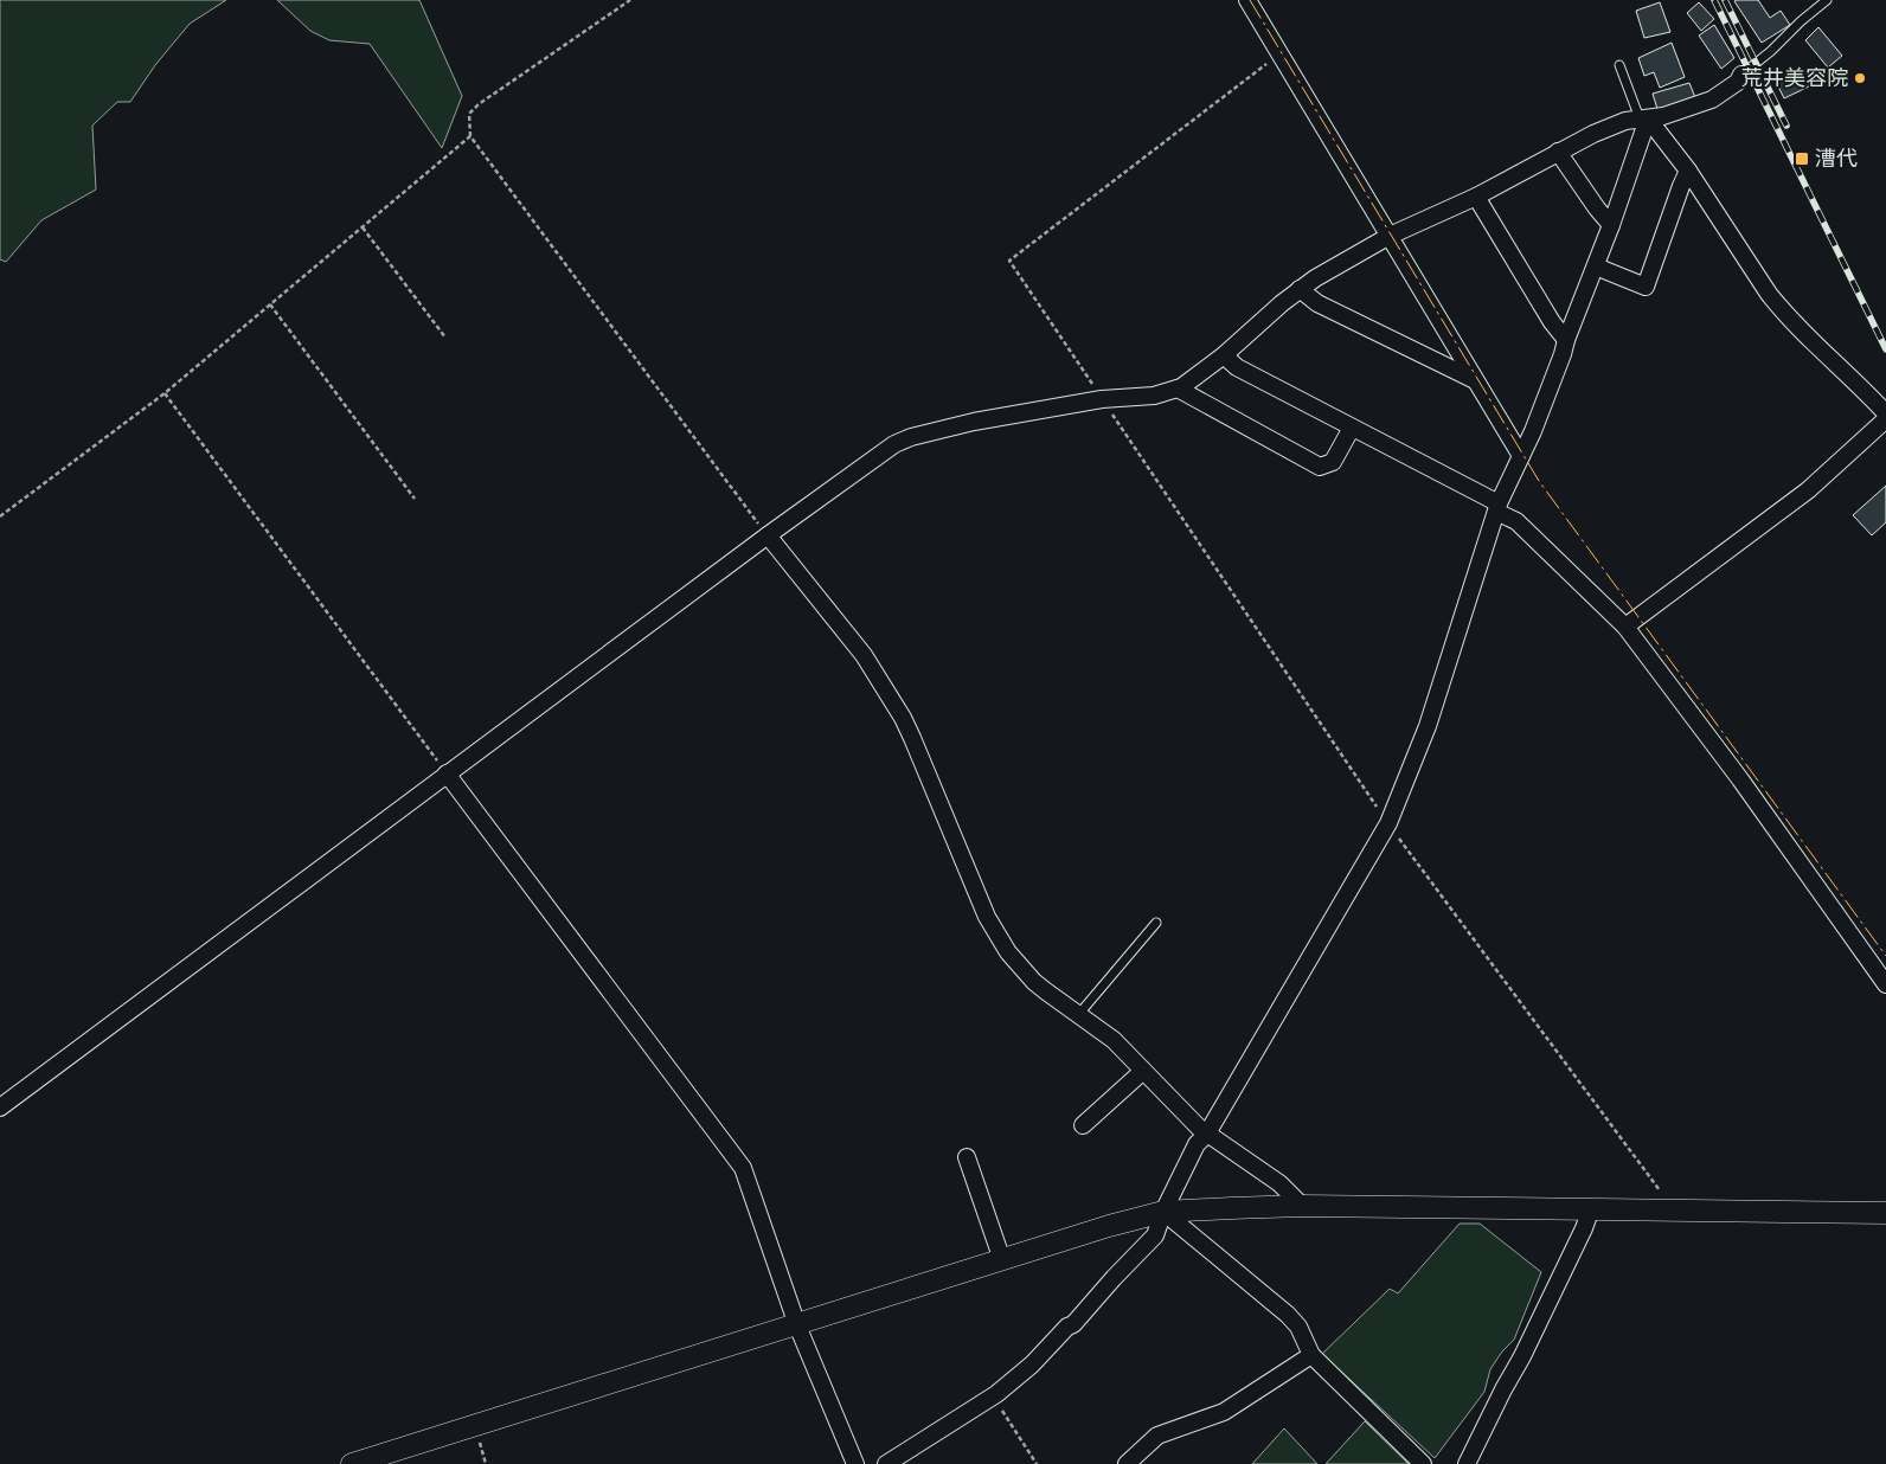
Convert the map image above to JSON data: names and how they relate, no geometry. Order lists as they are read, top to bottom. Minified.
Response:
{"places":{"other":["荒井美容院"],"transit":["漕代"]}}
